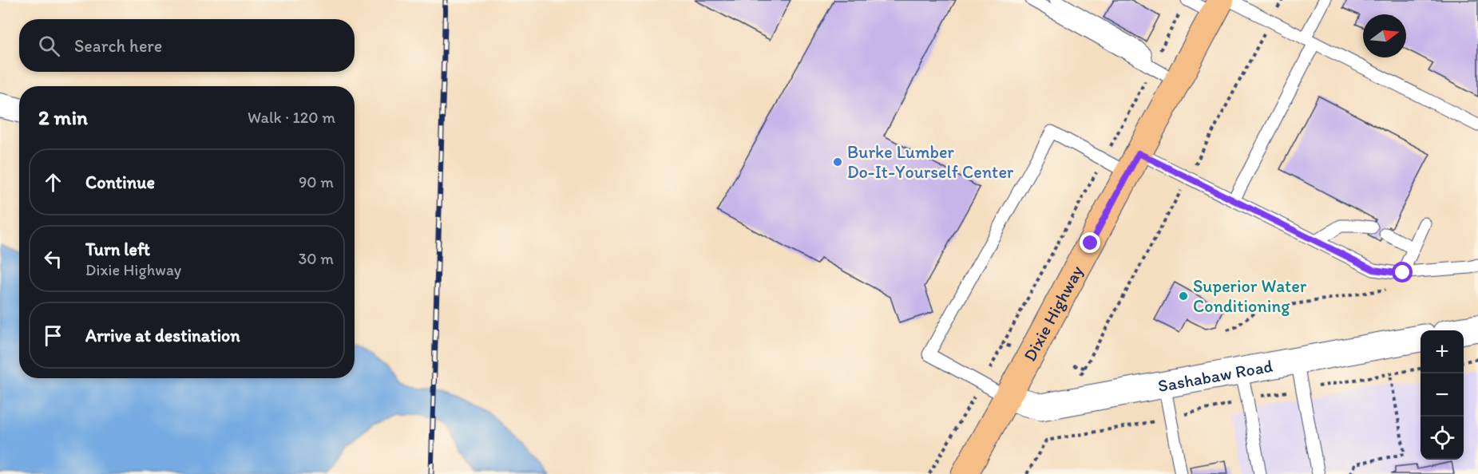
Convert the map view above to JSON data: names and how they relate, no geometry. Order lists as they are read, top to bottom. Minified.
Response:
{"streets":{"main road":["Dixie Highway"],"street":["Sashabaw Road"]},"crossings":[["Dixie Highway","Sashabaw Road"]],"places":["Burke Lumber Do-It-Yourself Center","Superior Water Conditioning"],"north":"right","page":{"search":"Search here","heading":["2 min","Walk · 120 m"],"list":[["Continue","90 m"],["Turn left","Dixie Highway","30 m"],"Arrive at destination"],"map_buttons":["+","−"]}}
